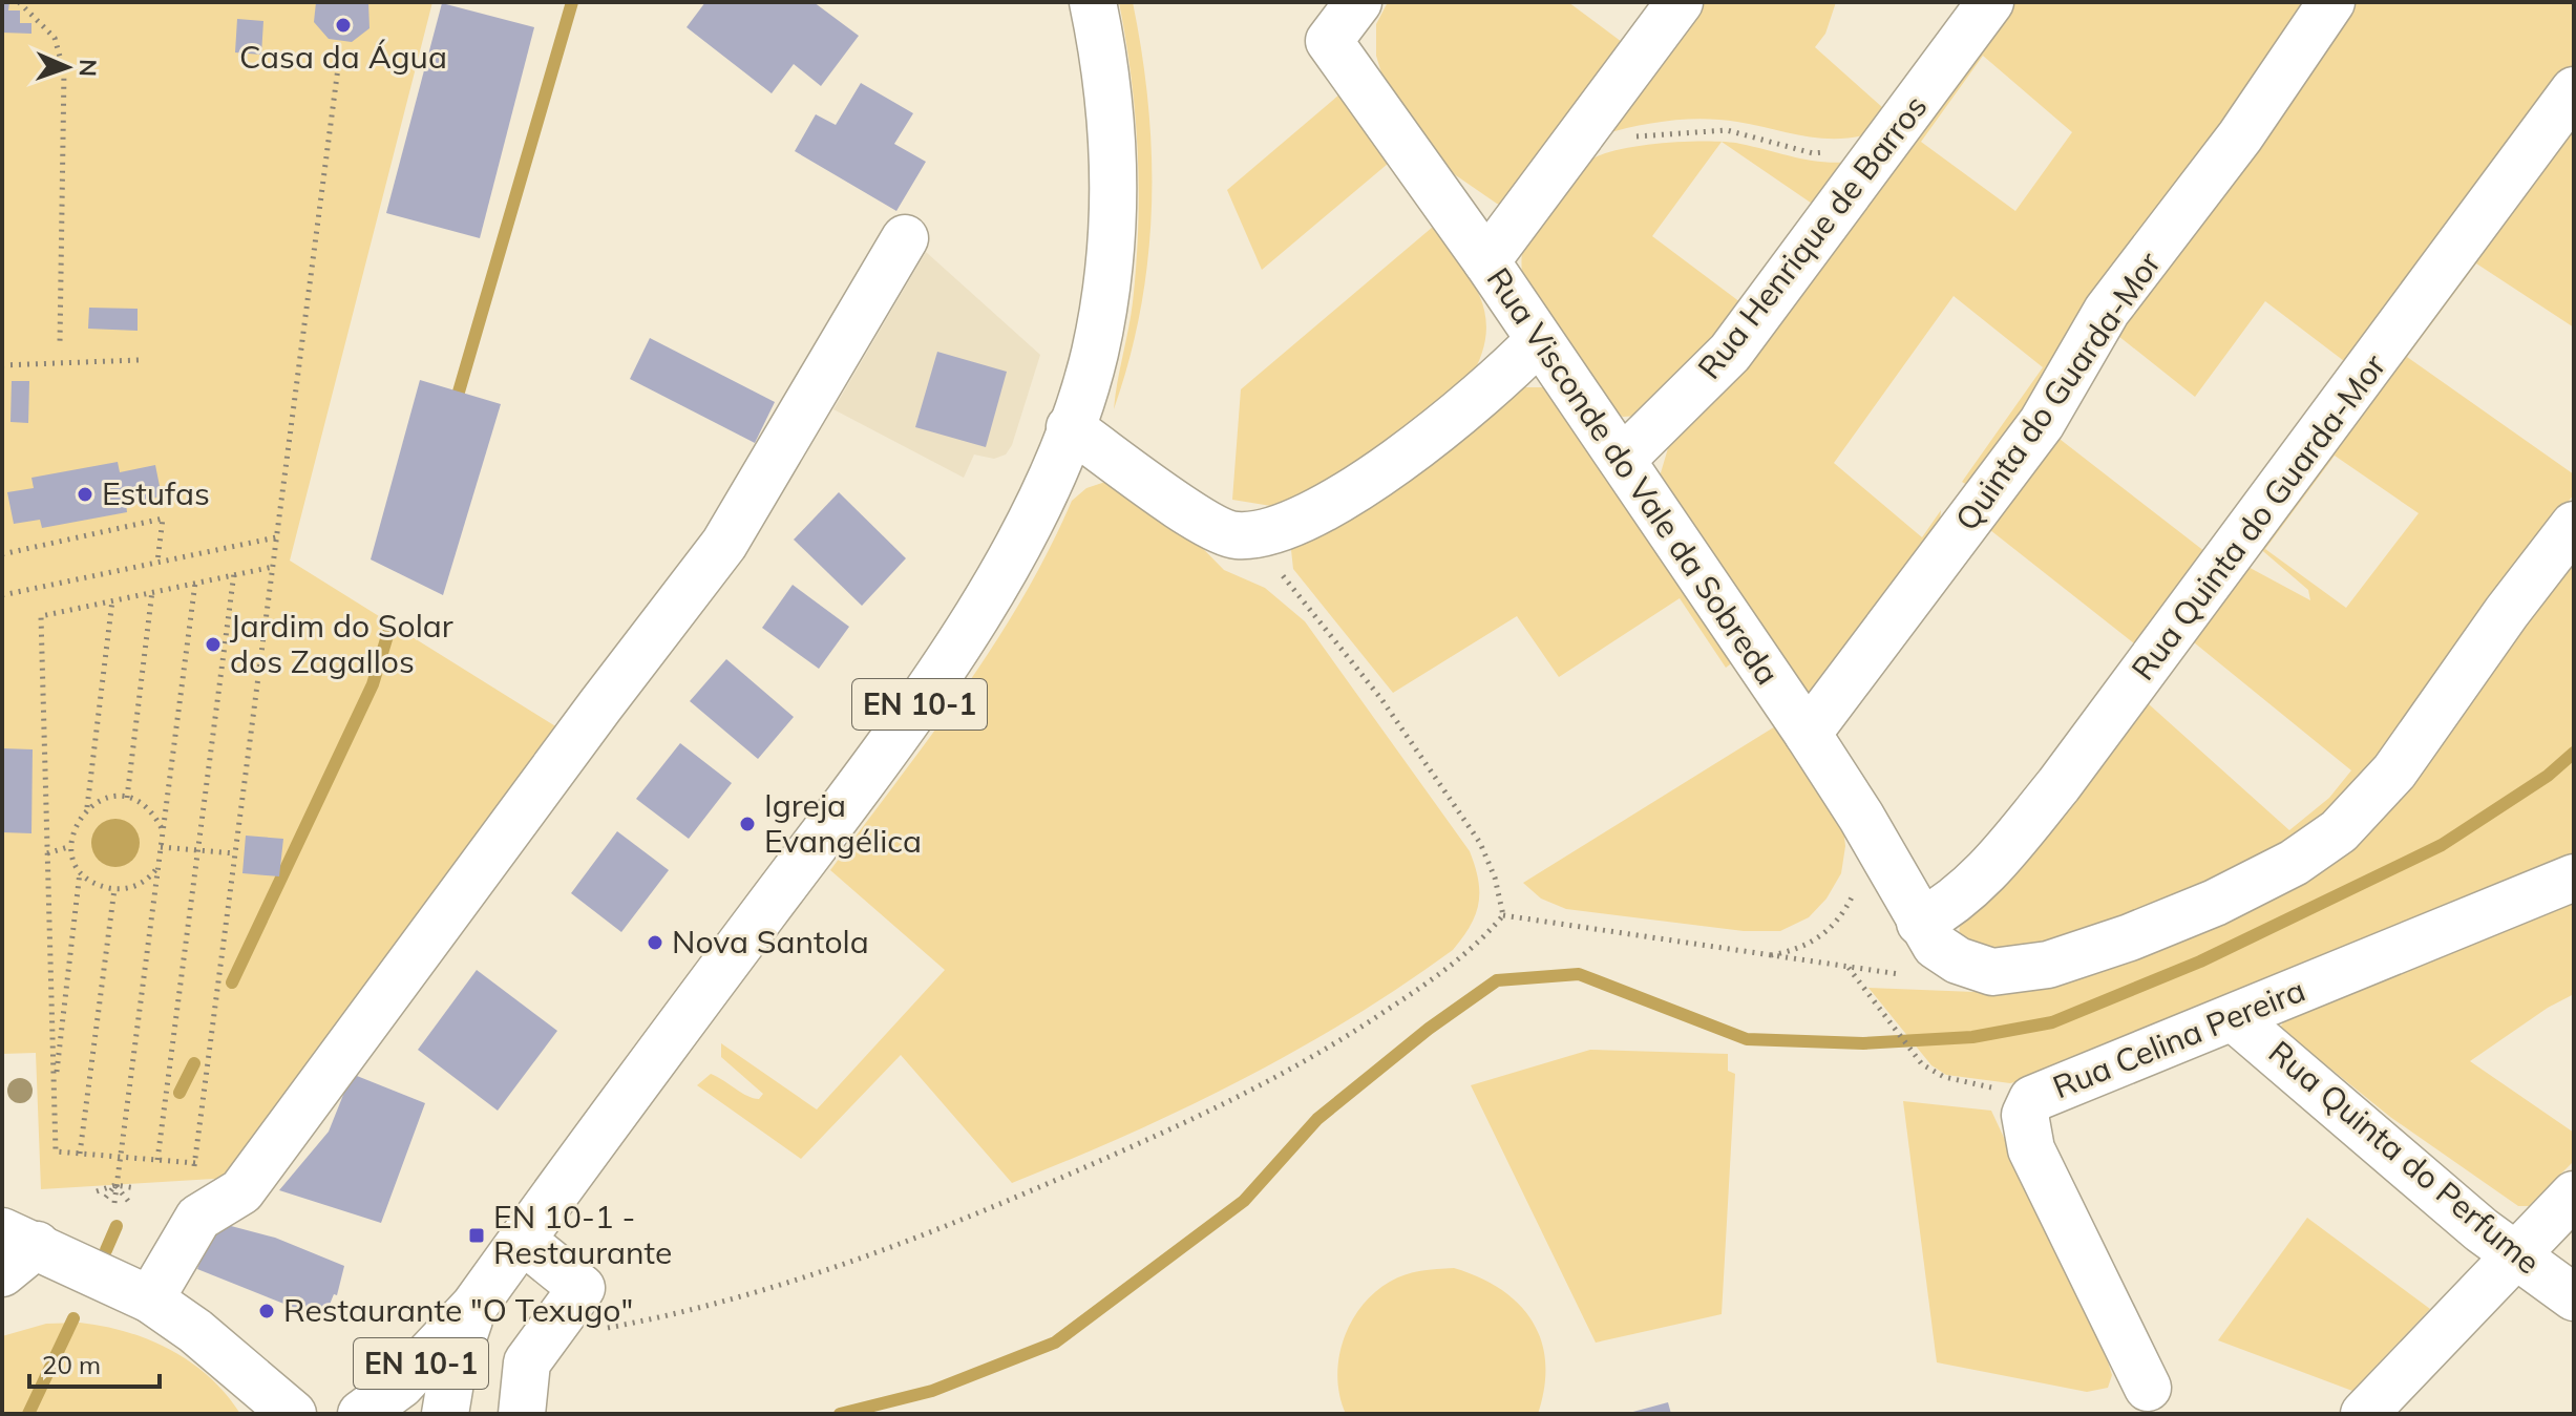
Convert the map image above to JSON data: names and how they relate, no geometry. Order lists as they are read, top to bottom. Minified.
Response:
{"streets":{"street":["Rua Henrique de Barros","Quinta do Guarda-Mor","Rua Visconde do Vale da Sobreda","Rua Quinta do Guarda-Mor","EN 10-1","Rua Celina Pereira","Rua Quinta do Perfume"]},"crossings":[["Rua Henrique de Barros","Rua Visconde do Vale da Sobreda"],["Quinta do Guarda-Mor","Rua Visconde do Vale da Sobreda"],["Rua Visconde do Vale da Sobreda","Rua Quinta do Guarda-Mor"],["Rua Celina Pereira","Rua Quinta do Perfume"]],"places":{"other":["Casa da Água","Estufas","Jardim do Solar dos Zagallos","Igreja Evangélica","Nova Santola","Restaurante \"O Texugo\""],"transit":["EN 10-1 - Restaurante"]},"scale_bar":"20 m","north":"right"}
